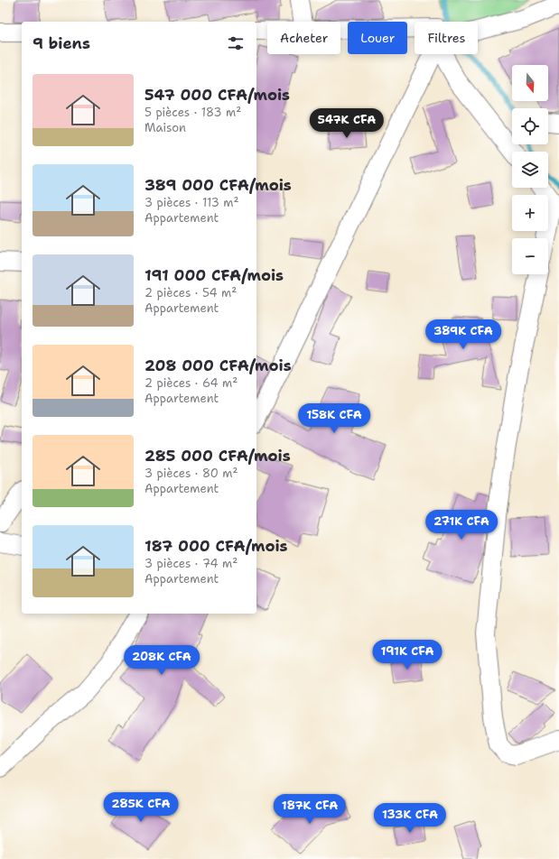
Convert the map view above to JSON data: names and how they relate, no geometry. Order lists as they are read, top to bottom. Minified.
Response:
{"north":"bottom","page":{"chip":["Acheter","Louer","Filtres"],"heading":"9 biens","map_buttons":["+","−"],"list":[{"name":"547 000 CFA/mois","note":"5 pièces · 183 m² · Maison"},{"name":"389 000 CFA/mois","note":"3 pièces · 113 m² · Appartement"},{"name":"191 000 CFA/mois","note":"2 pièces · 54 m² · Appartement"},{"name":"208 000 CFA/mois","note":"2 pièces · 64 m² · Appartement"},{"name":"285 000 CFA/mois","note":"3 pièces · 80 m² · Appartement"},{"name":"187 000 CFA/mois","note":"3 pièces · 74 m² · Appartement"}],"price":["547K CFA","389K CFA","158K CFA","271K CFA","191K CFA","208K CFA","285K CFA","187K CFA","133K CFA"]}}
